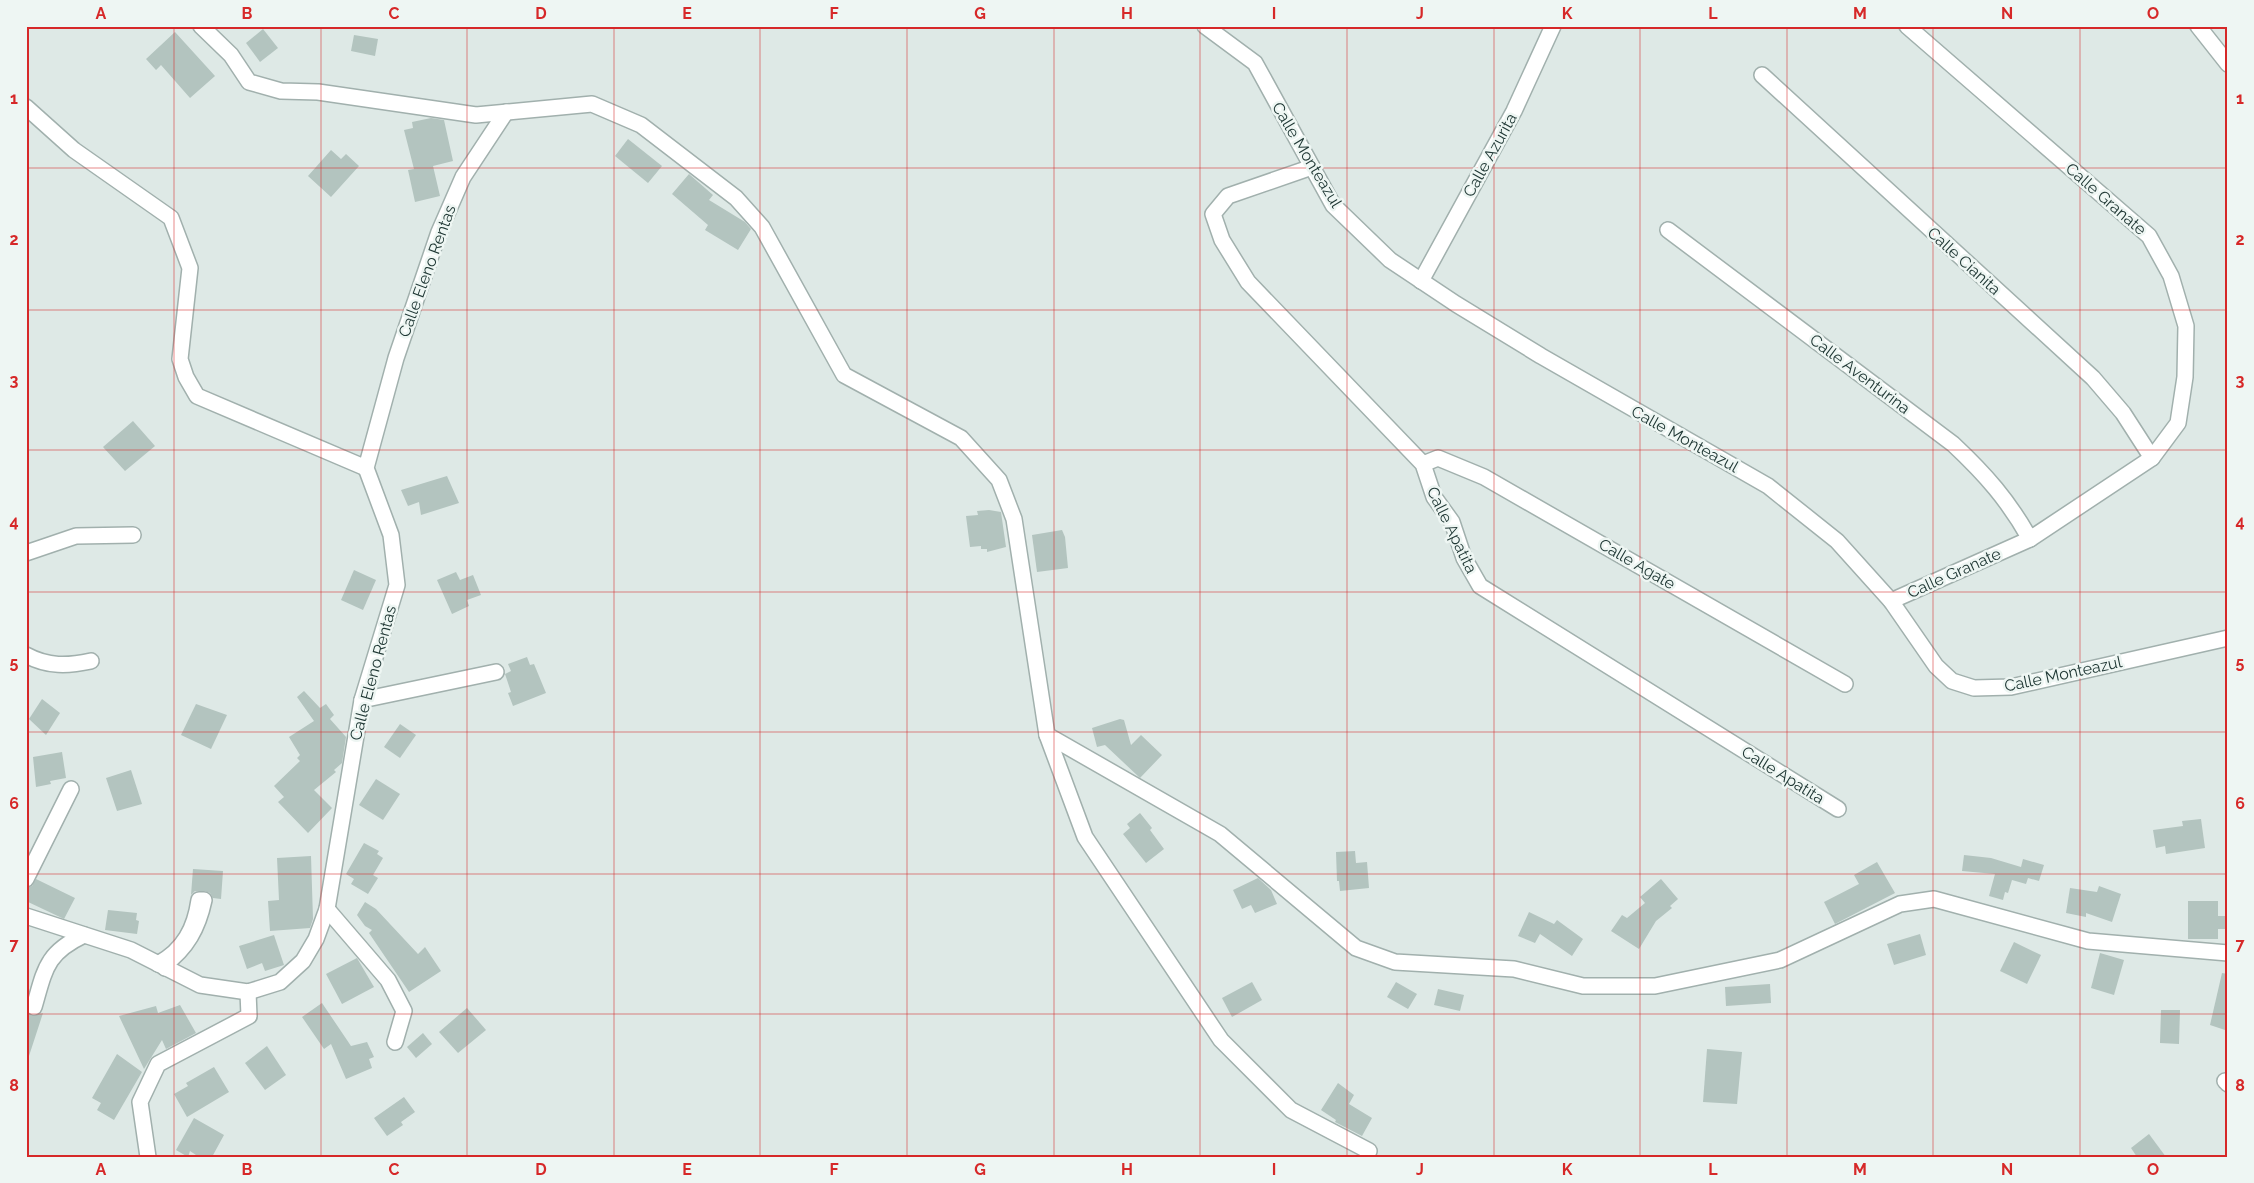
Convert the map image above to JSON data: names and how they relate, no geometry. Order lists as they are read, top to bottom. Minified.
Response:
{"streets":{"street":["Calle Monteazul","Calle Azurita","Calle Granate","Calle Cianita","Calle Eleno Rentas","Calle Aventurina","Calle Apatita","Calle Agate"]},"crossings":[["Calle Monteazul","Calle Azurita"],["Calle Monteazul","Calle Granate"],["Calle Monteazul","Calle Apatita"],["Calle Granate","Calle Cianita"],["Calle Granate","Calle Aventurina"],["Calle Apatita","Calle Agate"]],"grid":{"columns":["A","B","C","D","E","F","G","H","I","J","K","L","M","N","O"],"rows":["1","2","3","4","5","6","7","8"]}}
